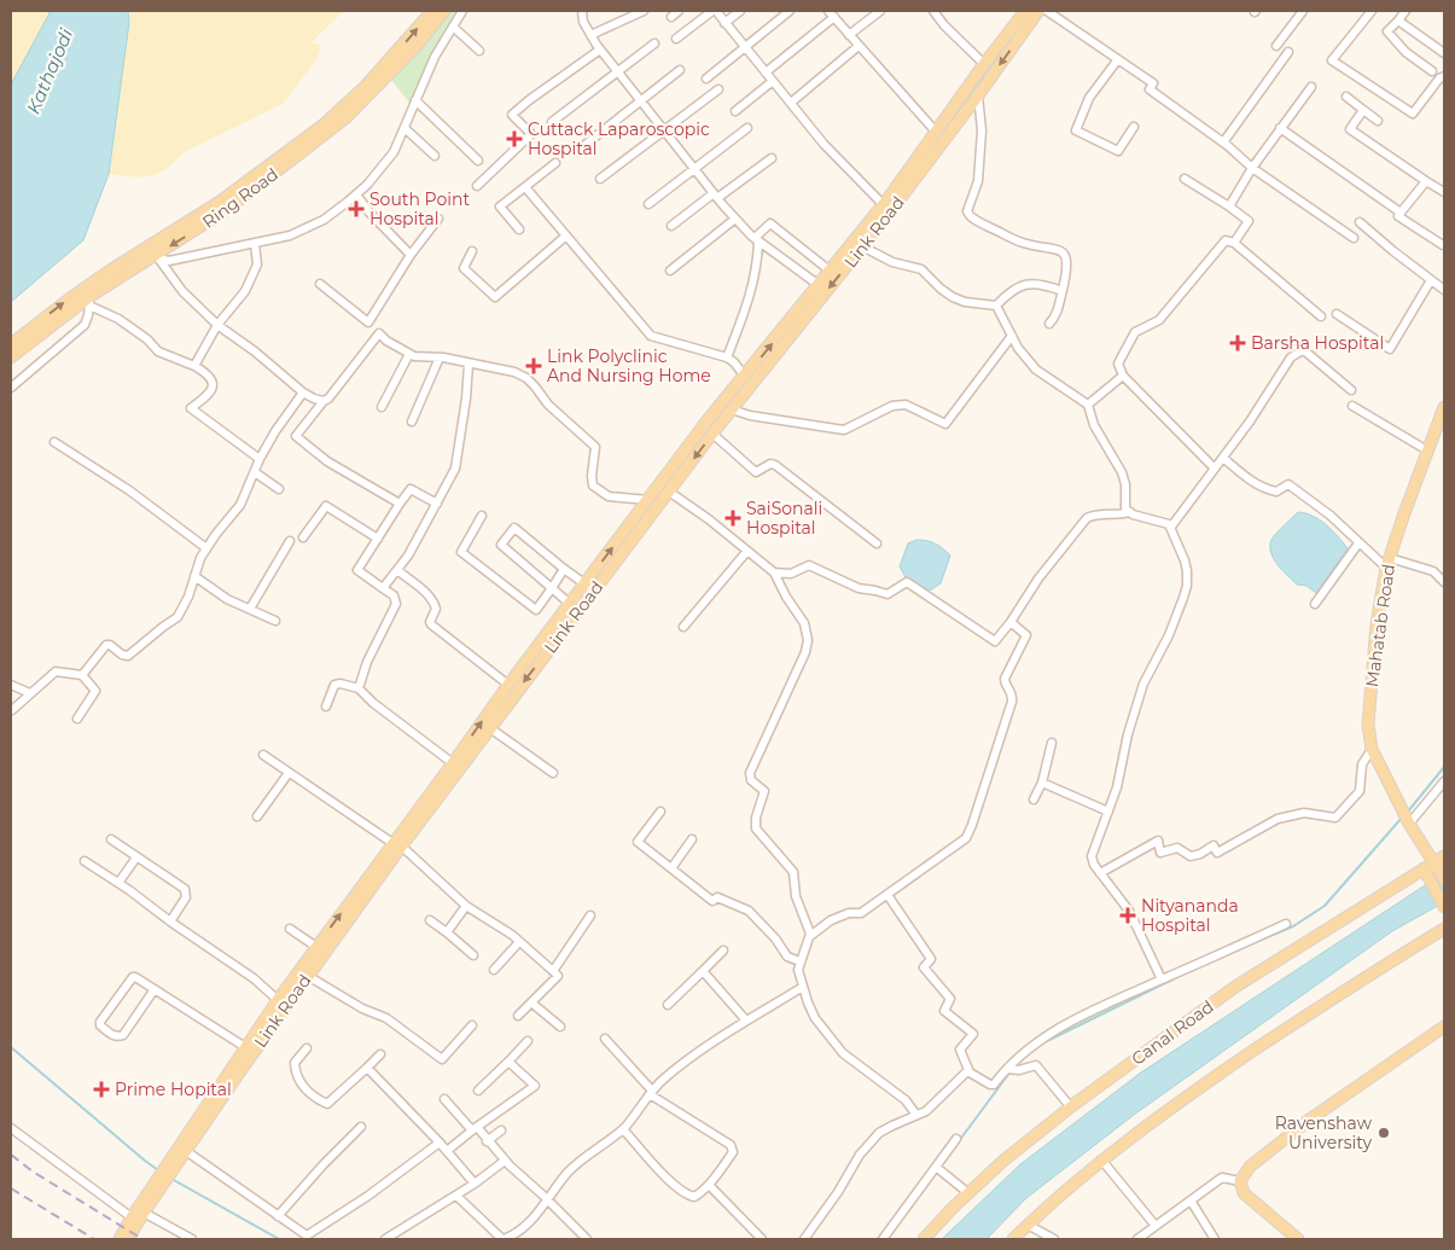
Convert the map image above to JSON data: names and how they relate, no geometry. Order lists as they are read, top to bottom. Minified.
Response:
{"streets":{"main road":["Ring Road","Link Road","Mahatab Road","Canal Road"]},"crossings":[["Mahatab Road","Canal Road"]],"water":["Kathajodi"],"places":{"health":["Cuttack Laparoscopic Hospital","South Point Hospital","Barsha Hospital","Link Polyclinic And Nursing Home","SaiSonali Hospital","Nityananda Hospital","Prime Hopital"],"other":["Ravenshaw University"]}}
